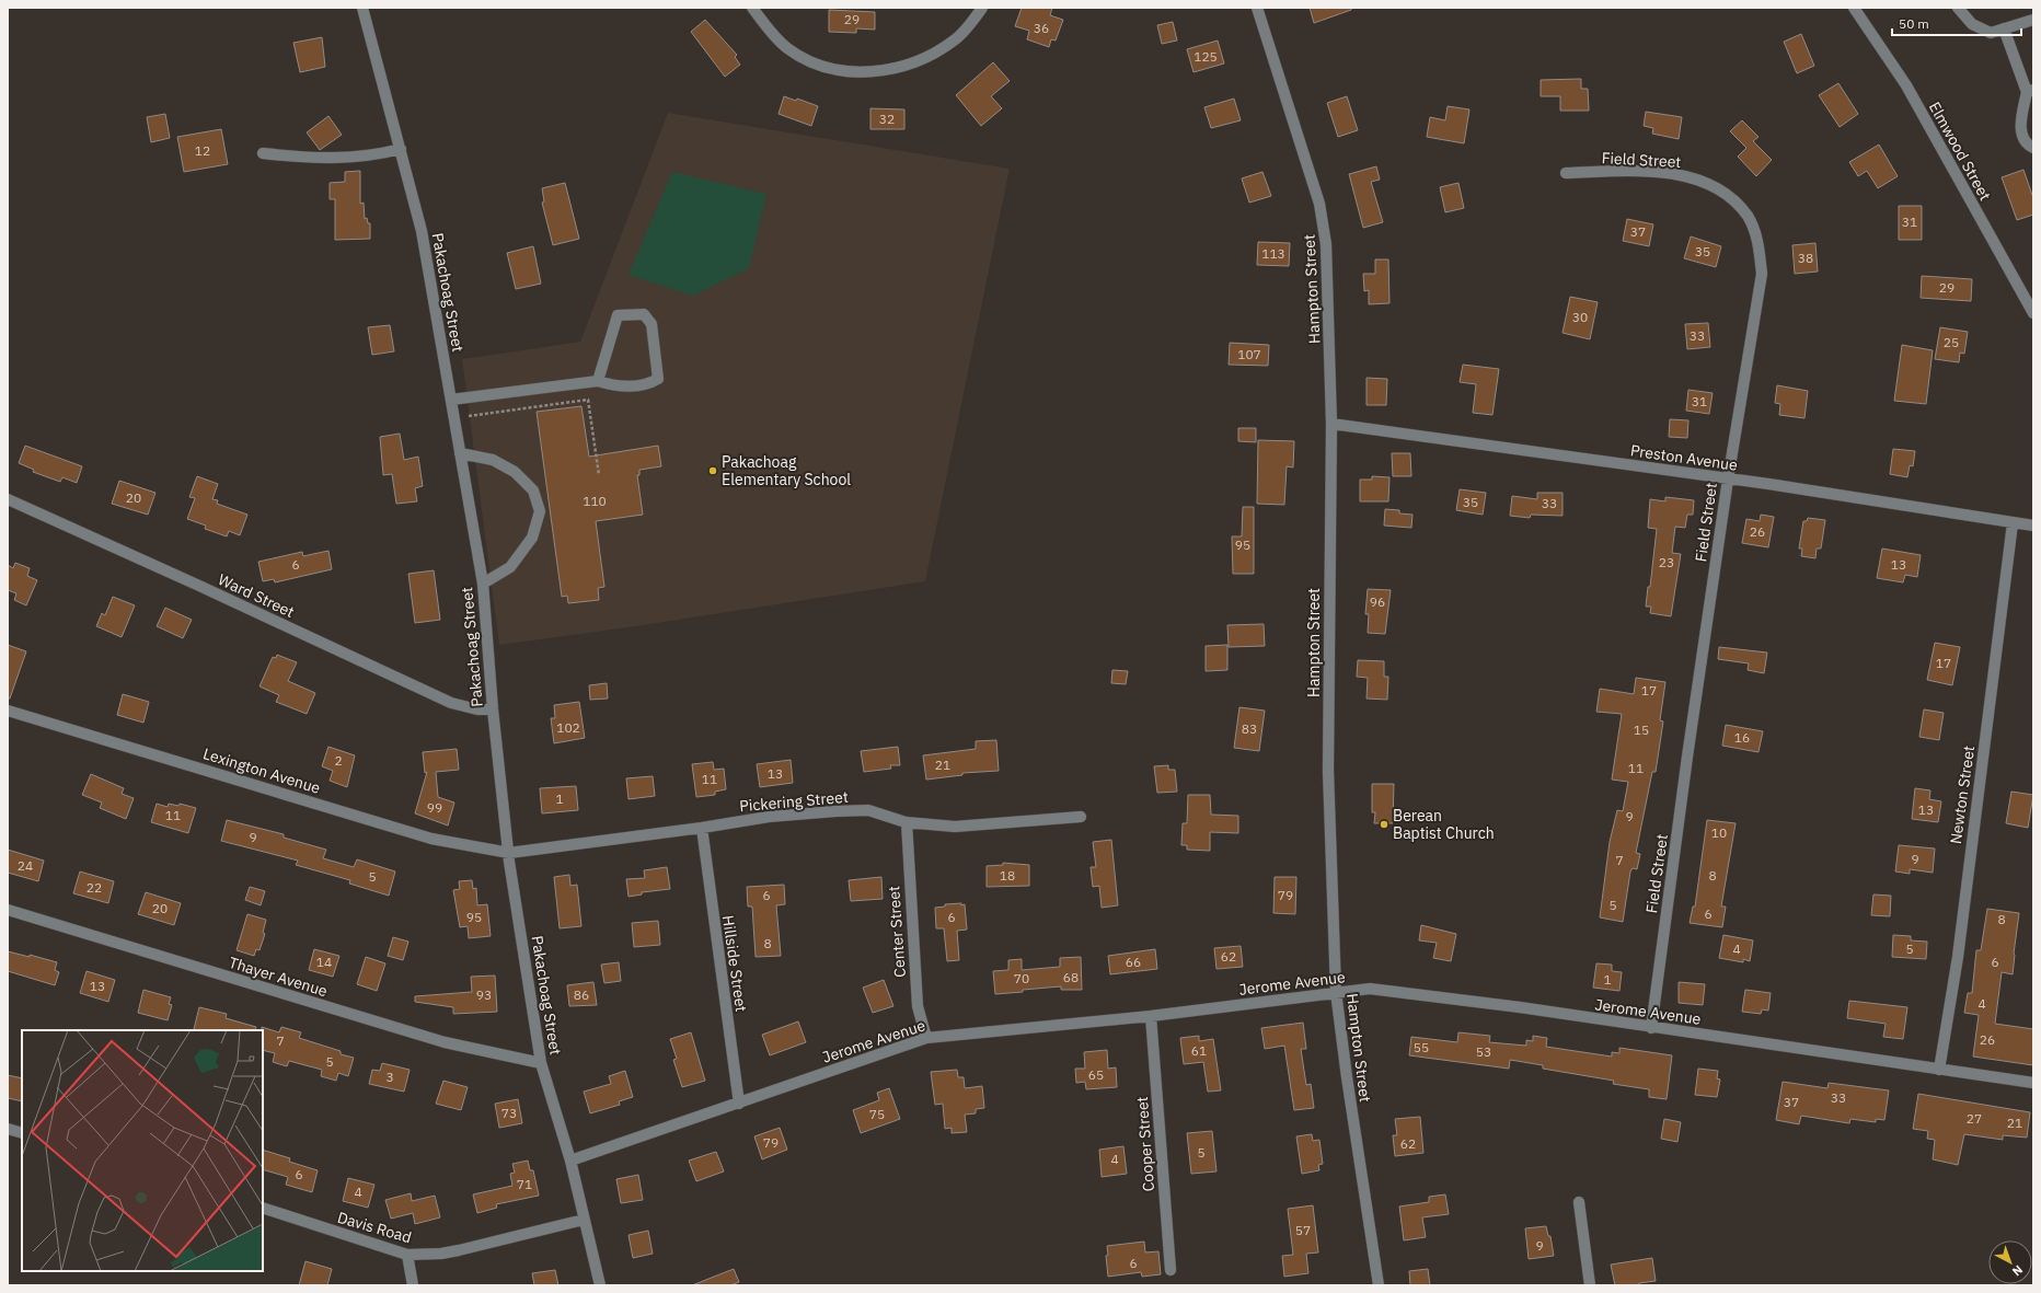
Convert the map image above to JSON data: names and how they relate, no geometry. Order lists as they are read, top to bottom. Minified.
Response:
{"streets":{"street":["Elmwood Street","Field Street","Hampton Street","Pakachoag Street","Preston Avenue","Ward Street","Lexington Avenue","Newton Street","Pickering Street","Center Street","Hillside Street","Thayer Avenue","Jerome Avenue","Cooper Street","Davis Road"]},"crossings":[["Field Street","Preston Avenue"],["Field Street","Jerome Avenue"],["Hampton Street","Preston Avenue"],["Hampton Street","Jerome Avenue"],["Pakachoag Street","Ward Street"],["Pakachoag Street","Lexington Avenue"],["Pakachoag Street","Pickering Street"],["Pakachoag Street","Thayer Avenue"],["Pakachoag Street","Jerome Avenue"],["Pakachoag Street","Davis Road"],["Preston Avenue","Newton Street"],["Lexington Avenue","Pickering Street"],["Newton Street","Jerome Avenue"],["Pickering Street","Center Street"],["Pickering Street","Hillside Street"],["Center Street","Jerome Avenue"],["Hillside Street","Jerome Avenue"],["Jerome Avenue","Cooper Street"]],"places":["Pakachoag Elementary School","Berean Baptist Church"],"house_numbers":["29","36","125","32","12","31","37","35","113","38","29","30","33","25","107","31","20","110","35","33","26","95","23","6","13","96","17","17","102","83","15","16","2","21","11","13","11","1","99","13","11","9","10","9","9","7","24","18","8","5","22","6","79","5","20","6","95","6","8","8","4","5","62","14","66","6","68","70","1","13","93","86","4","26","7","55","61","53","5","65","3","33","37","73","75","27","21","79","62","5","4","6","71","4","57","9","6"],"scale_bar":"50 m","north":"bottom right"}
